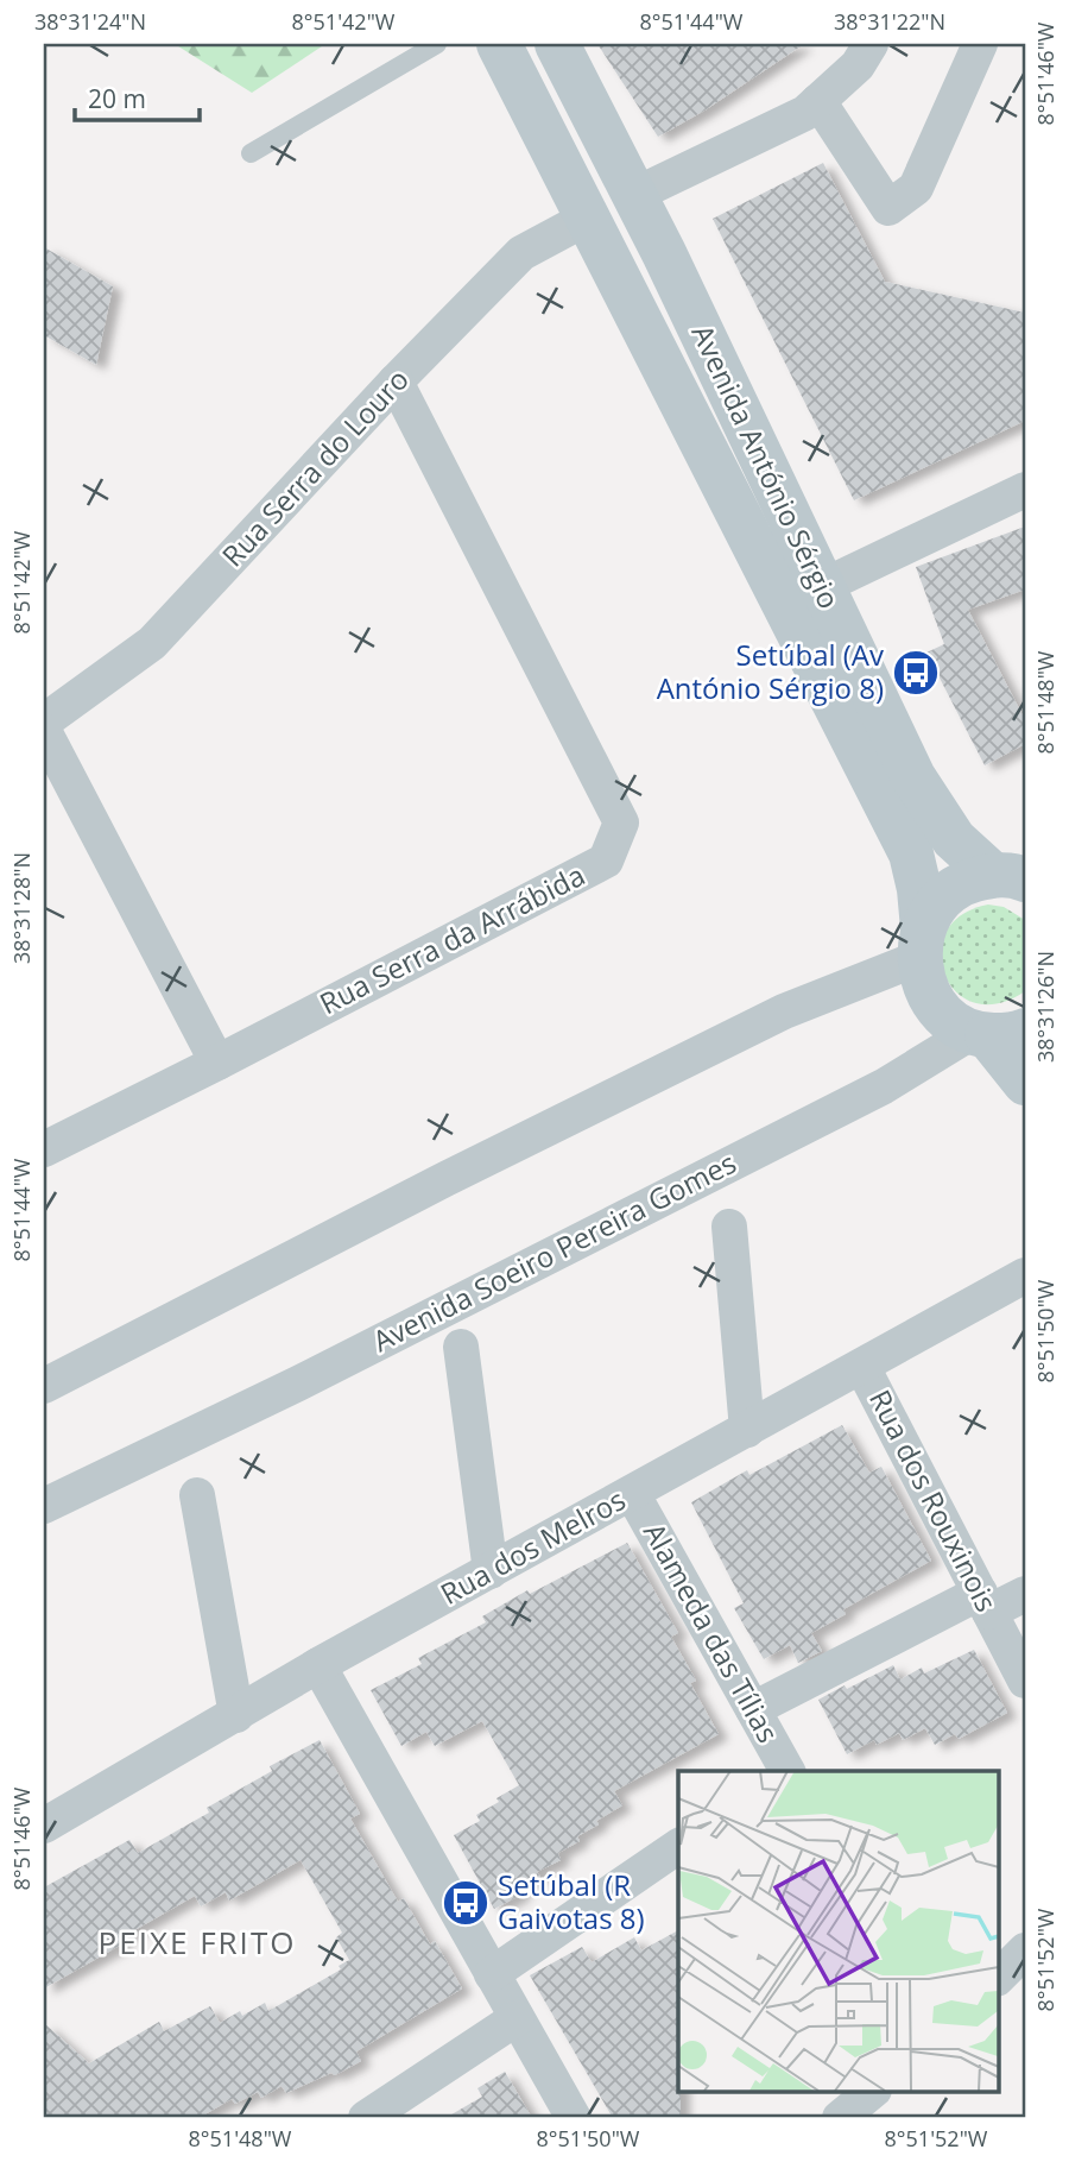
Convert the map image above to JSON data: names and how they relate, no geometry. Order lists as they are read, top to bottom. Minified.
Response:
{"streets":{"main road":["Avenida António Sérgio"],"street":["Rua Serra do Louro","Rua Serra da Arrábida","Avenida Soeiro Pereira Gomes","Rua dos Rouxinois","Rua dos Melros","Alameda das Tílias"]},"crossings":[["Avenida António Sérgio","Rua Serra do Louro"],["Rua Serra do Louro","Rua Serra da Arrábida"],["Rua dos Rouxinois","Rua dos Melros"],["Rua dos Melros","Alameda das Tílias"]],"districts":["PEIXE FRITO"],"places":{"bus stop":["Setúbal (Av António Sérgio 8)","Setúbal (R Gaivotas 8)"]},"scale_bar":"20 m","coordinates":["38°31'24\"N","8°51'42\"W","8°51'44\"W","38°31'22\"N","8°51'46\"W","8°51'48\"W","38°31'28\"N","38°31'26\"N","8°51'50\"W","8°51'52\"W"]}
